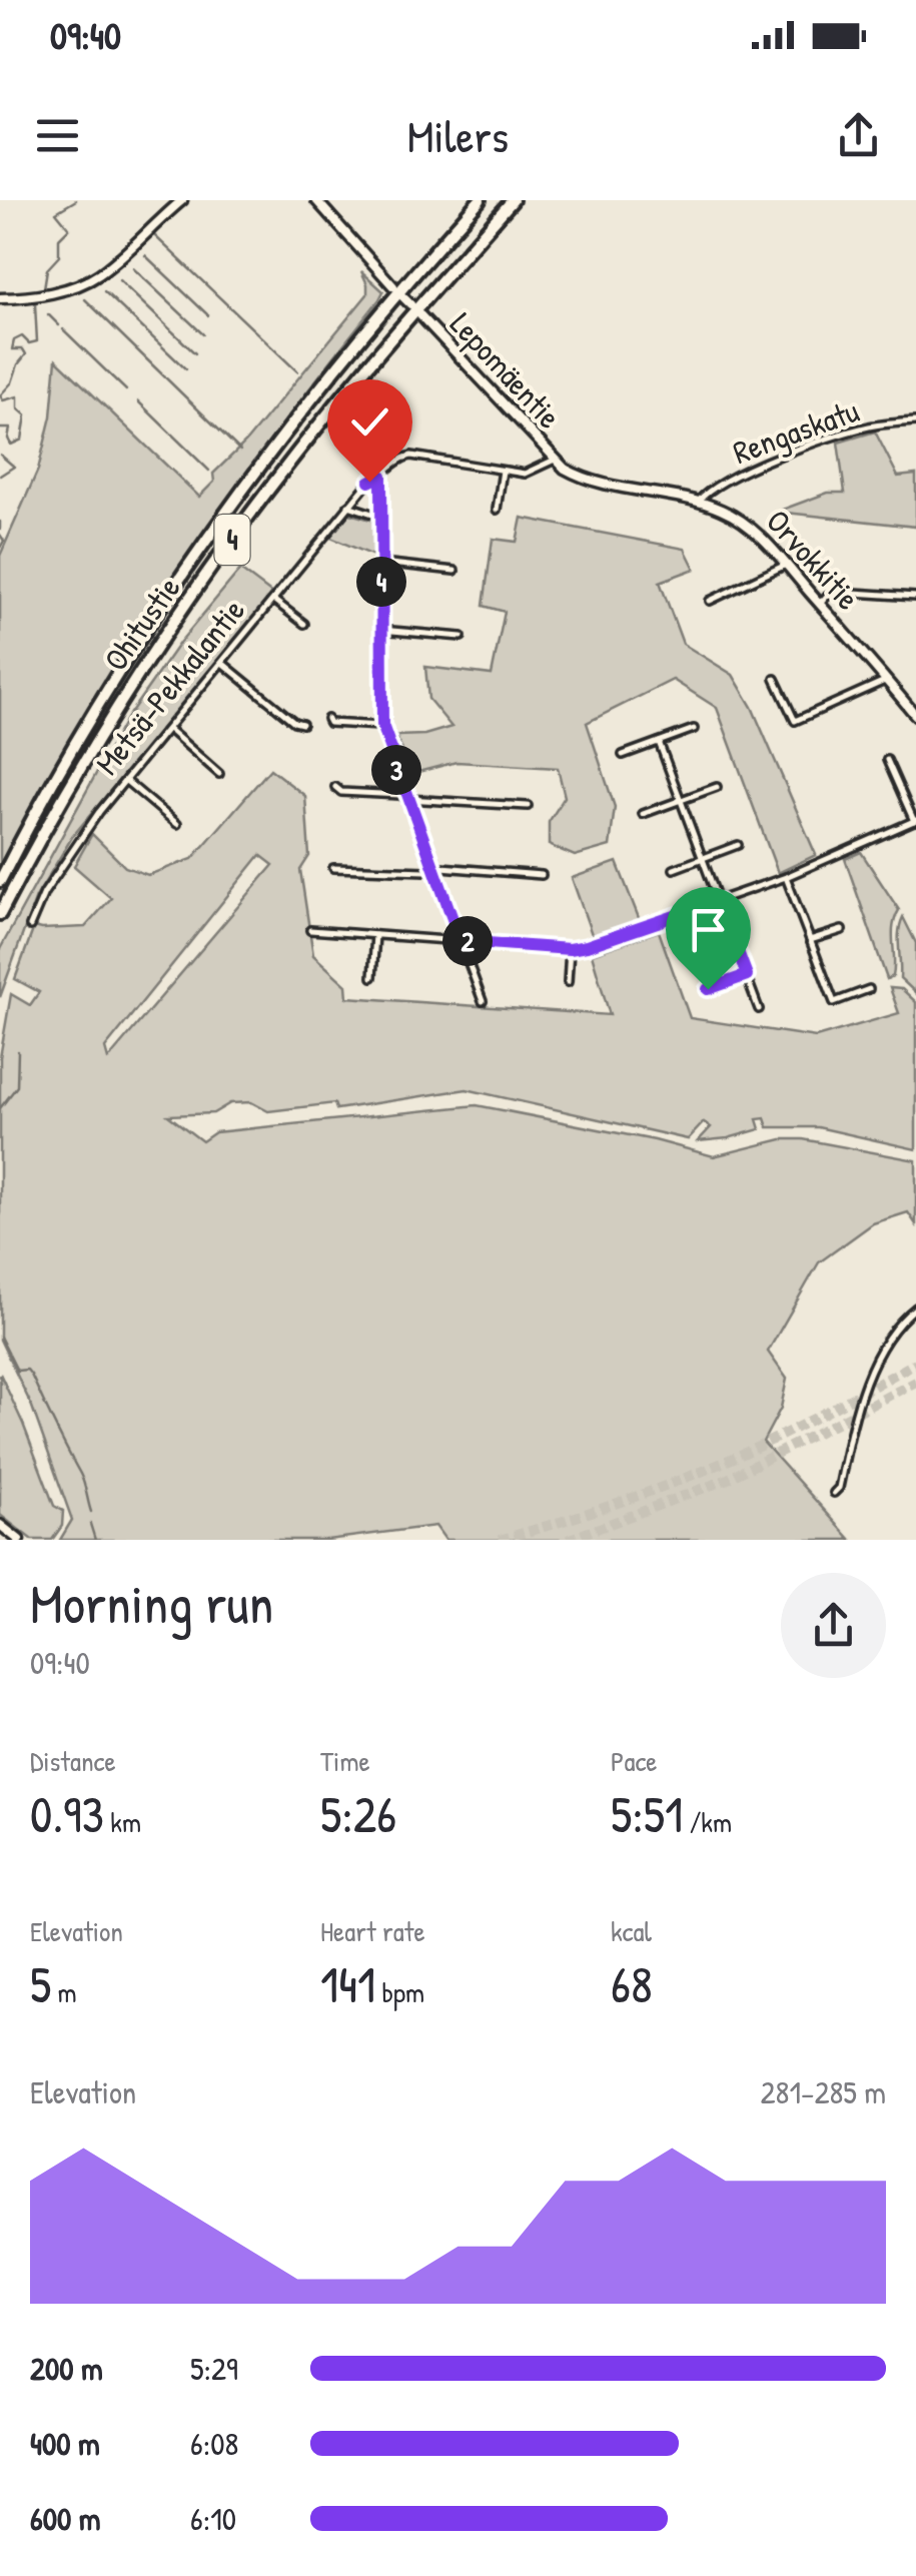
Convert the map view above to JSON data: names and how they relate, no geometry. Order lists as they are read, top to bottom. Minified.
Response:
{"streets":{"highway":["4","Ohitustie"],"street":["Lepomäentie","Rengaskatu","Orvokkitie","Metsä-Pekkalantie"]},"crossings":[["Lepomäentie","Metsä-Pekkalantie"],["Rengaskatu","Orvokkitie"]],"page":{"status":"09:40","header":"Milers","pins":["4","3","2"],"heading":["Morning run","09:40"],"stats":[["Distance","0.93 km"],["Time","5:26"],["Pace","5:51 /km"],["Elevation","5 m"],["Heart rate","141 bpm"],["kcal","68"]],"chart":["Elevation","281–285 m"],"list":[{"name":"200 m","note":"5:29"},{"name":"400 m","note":"6:08"},{"name":"600 m","note":"6:10"}]}}
